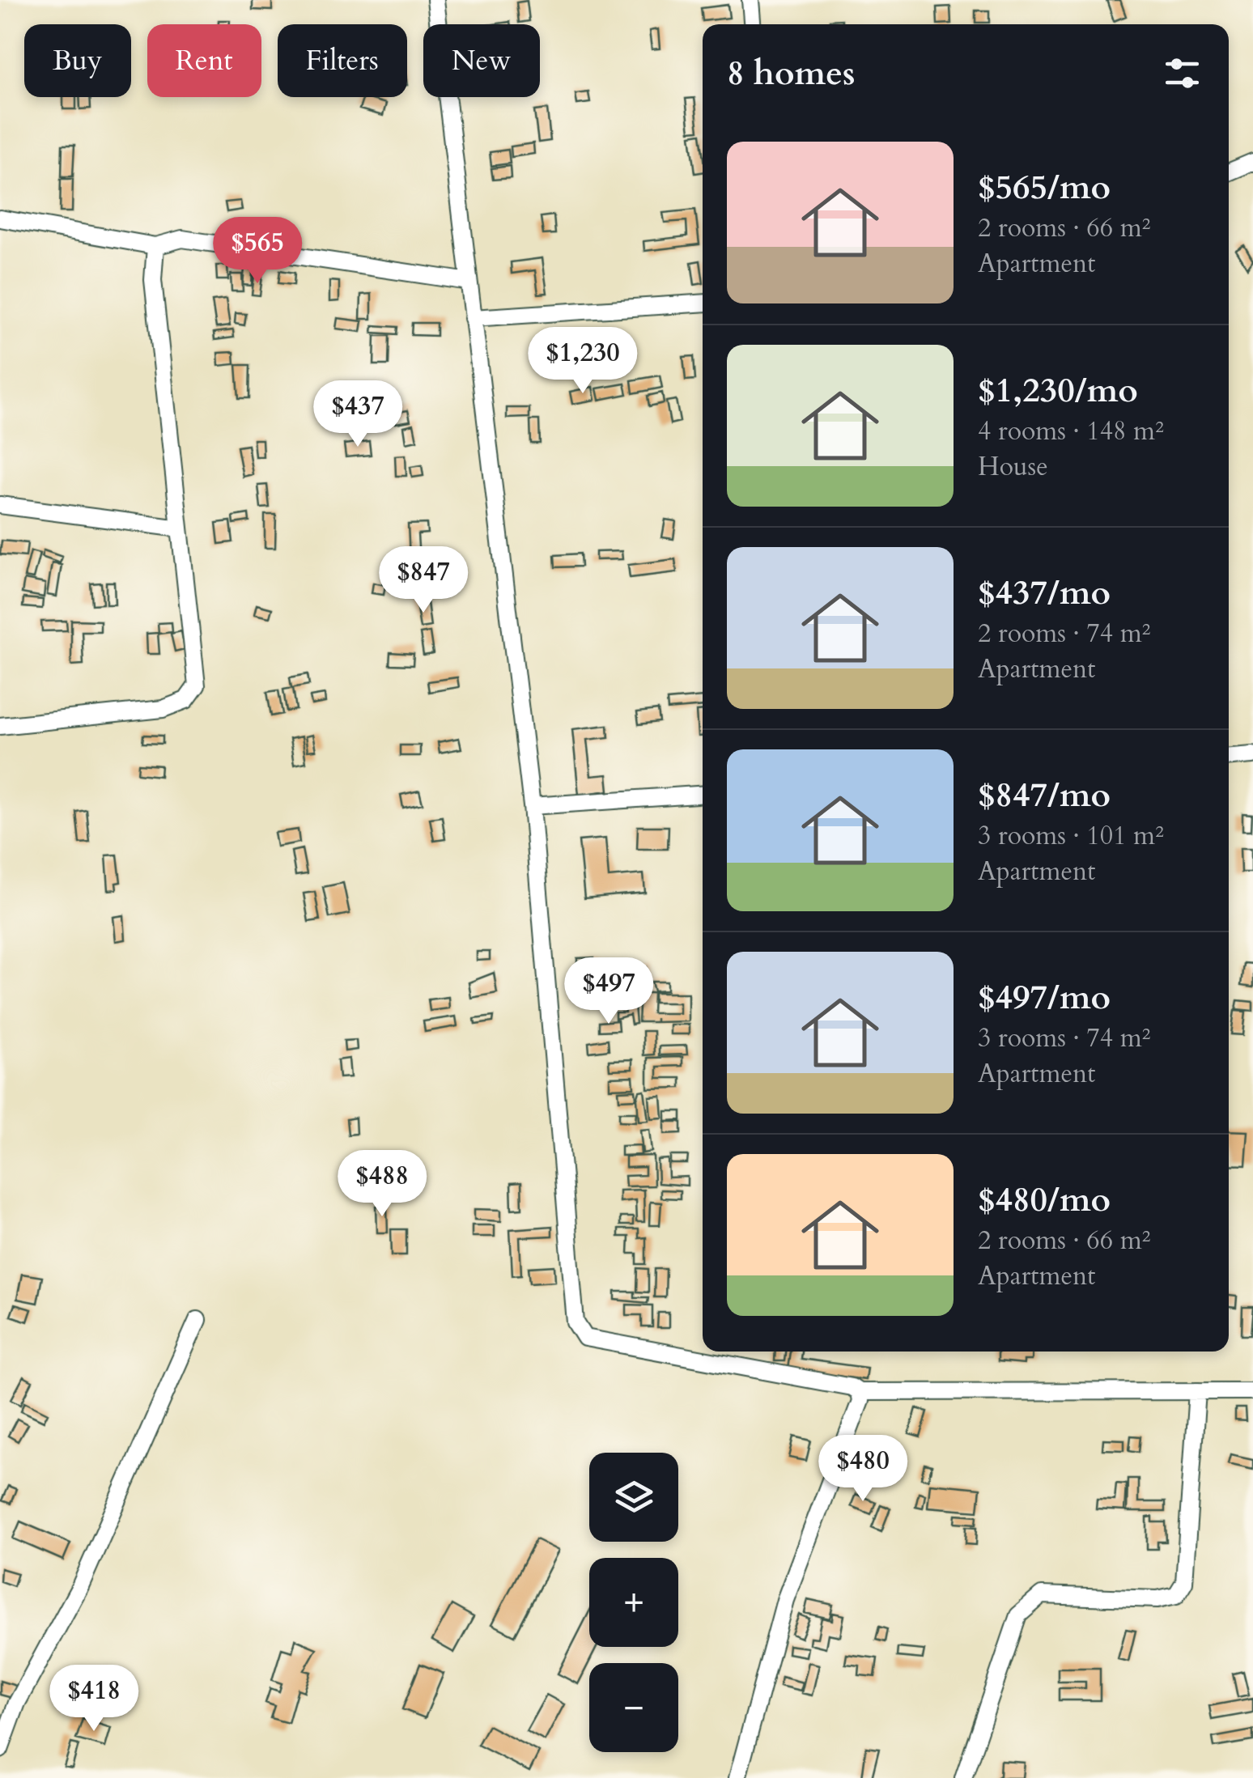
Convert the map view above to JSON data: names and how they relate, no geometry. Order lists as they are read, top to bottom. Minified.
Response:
{"page":{"chip":["Buy","Rent","Filters","New"],"heading":"8 homes","list":[{"name":"$565/mo","note":"2 rooms · 66 m² · Apartment"},{"name":"$1,230/mo","note":"4 rooms · 148 m² · House"},{"name":"$437/mo","note":"2 rooms · 74 m² · Apartment"},{"name":"$847/mo","note":"3 rooms · 101 m² · Apartment"},{"name":"$497/mo","note":"3 rooms · 74 m² · Apartment"},{"name":"$480/mo","note":"2 rooms · 66 m² · Apartment"}],"price":["$565","$1,230","$437","$847","$497","$488","$480","$418"],"map_buttons":["+","−"]}}
